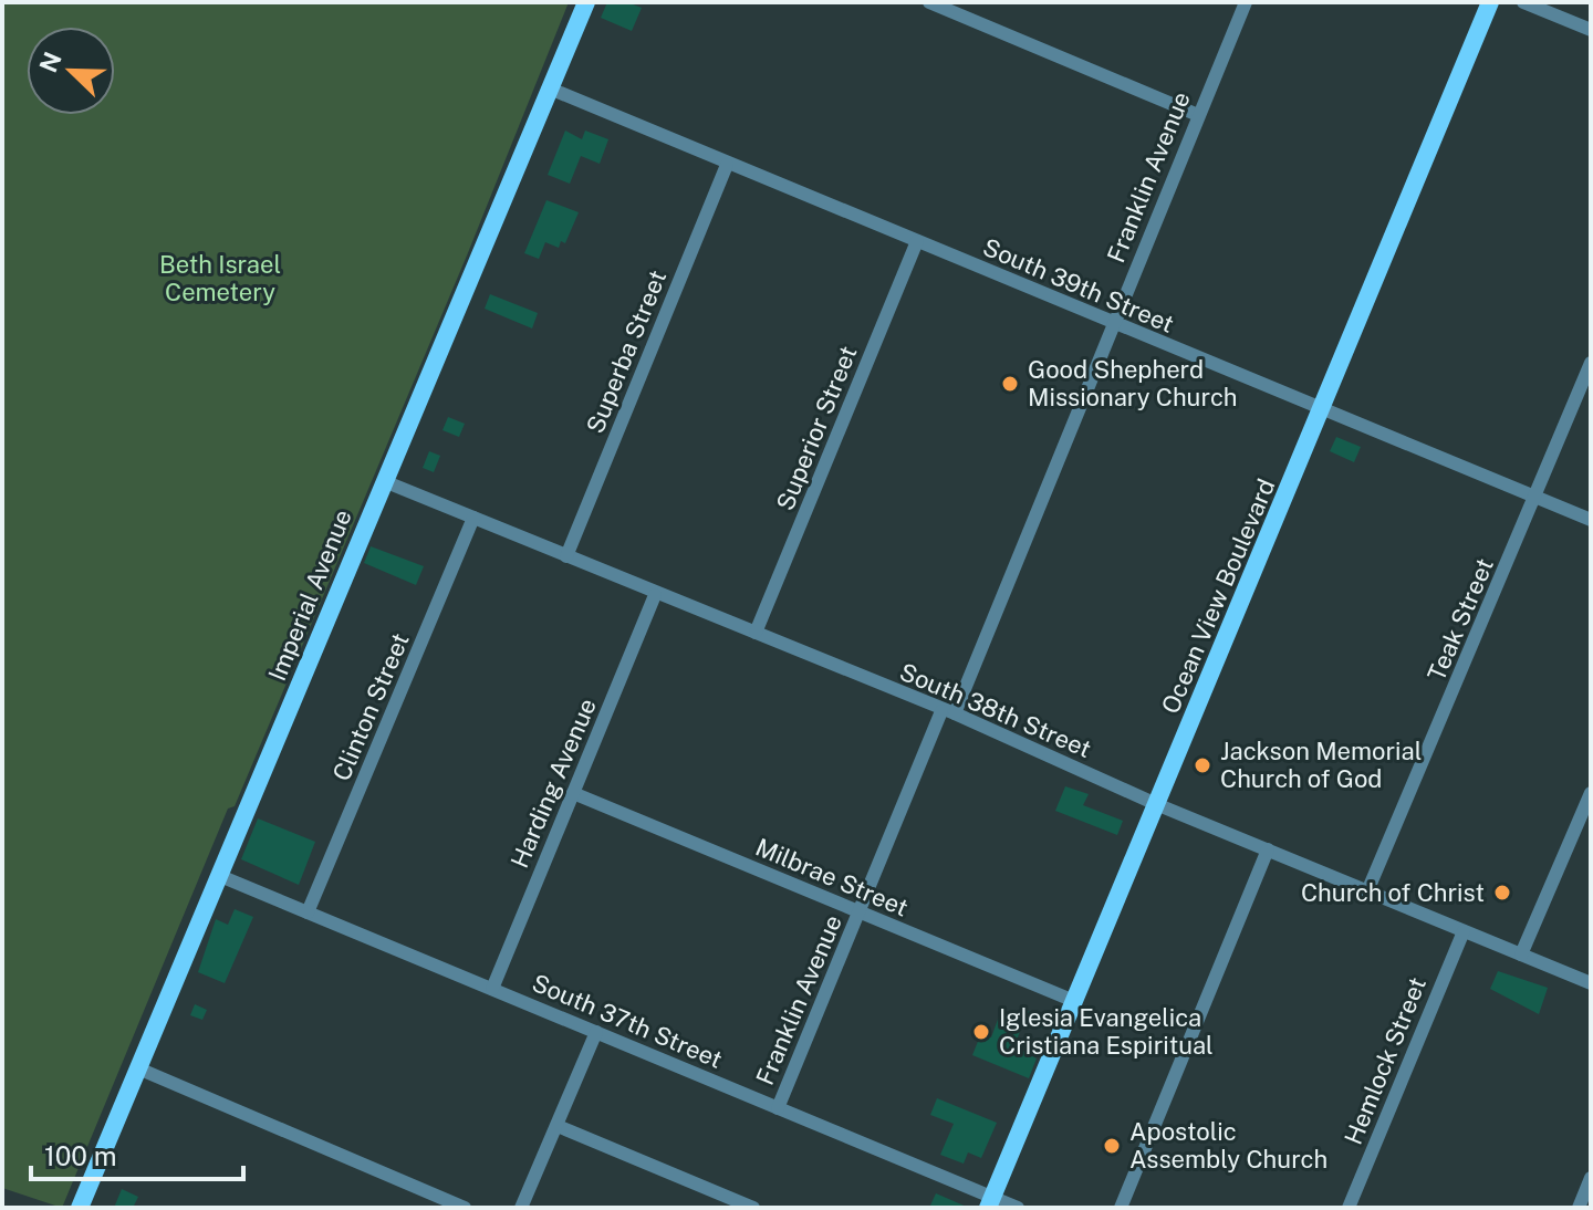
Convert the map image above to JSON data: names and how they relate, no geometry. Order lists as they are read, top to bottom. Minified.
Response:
{"streets":{"main road":["Imperial Avenue","Ocean View Boulevard"],"street":["Franklin Avenue","South 39th Street","Superba Street","Superior Street","Teak Street","Clinton Street","South 38th Street","Harding Avenue","Milbrae Street","South 37th Street","Hemlock Street"]},"crossings":[["Franklin Avenue","South 39th Street"],["Franklin Avenue","South 38th Street"],["Franklin Avenue","Milbrae Street"],["Franklin Avenue","South 37th Street"],["South 39th Street","Superba Street"],["South 39th Street","Superior Street"],["South 39th Street","Imperial Avenue"],["South 39th Street","Ocean View Boulevard"],["South 39th Street","Teak Street"],["Superba Street","South 38th Street"],["Superior Street","South 38th Street"],["Imperial Avenue","South 38th Street"],["Imperial Avenue","South 37th Street"],["Ocean View Boulevard","South 38th Street"],["Ocean View Boulevard","Milbrae Street"],["Ocean View Boulevard","South 37th Street"],["Teak Street","South 38th Street"],["Clinton Street","South 38th Street"],["Clinton Street","South 37th Street"],["South 38th Street","Harding Avenue"],["South 38th Street","Hemlock Street"],["Harding Avenue","Milbrae Street"],["Harding Avenue","South 37th Street"]],"parks":["Beth Israel Cemetery"],"places":["Good Shepherd Missionary Church","Jackson Memorial Church of God","Church of Christ","Iglesia Evangelica Cristiana Espiritual","Apostolic Assembly Church"],"scale_bar":"100 m","north":"top left"}
